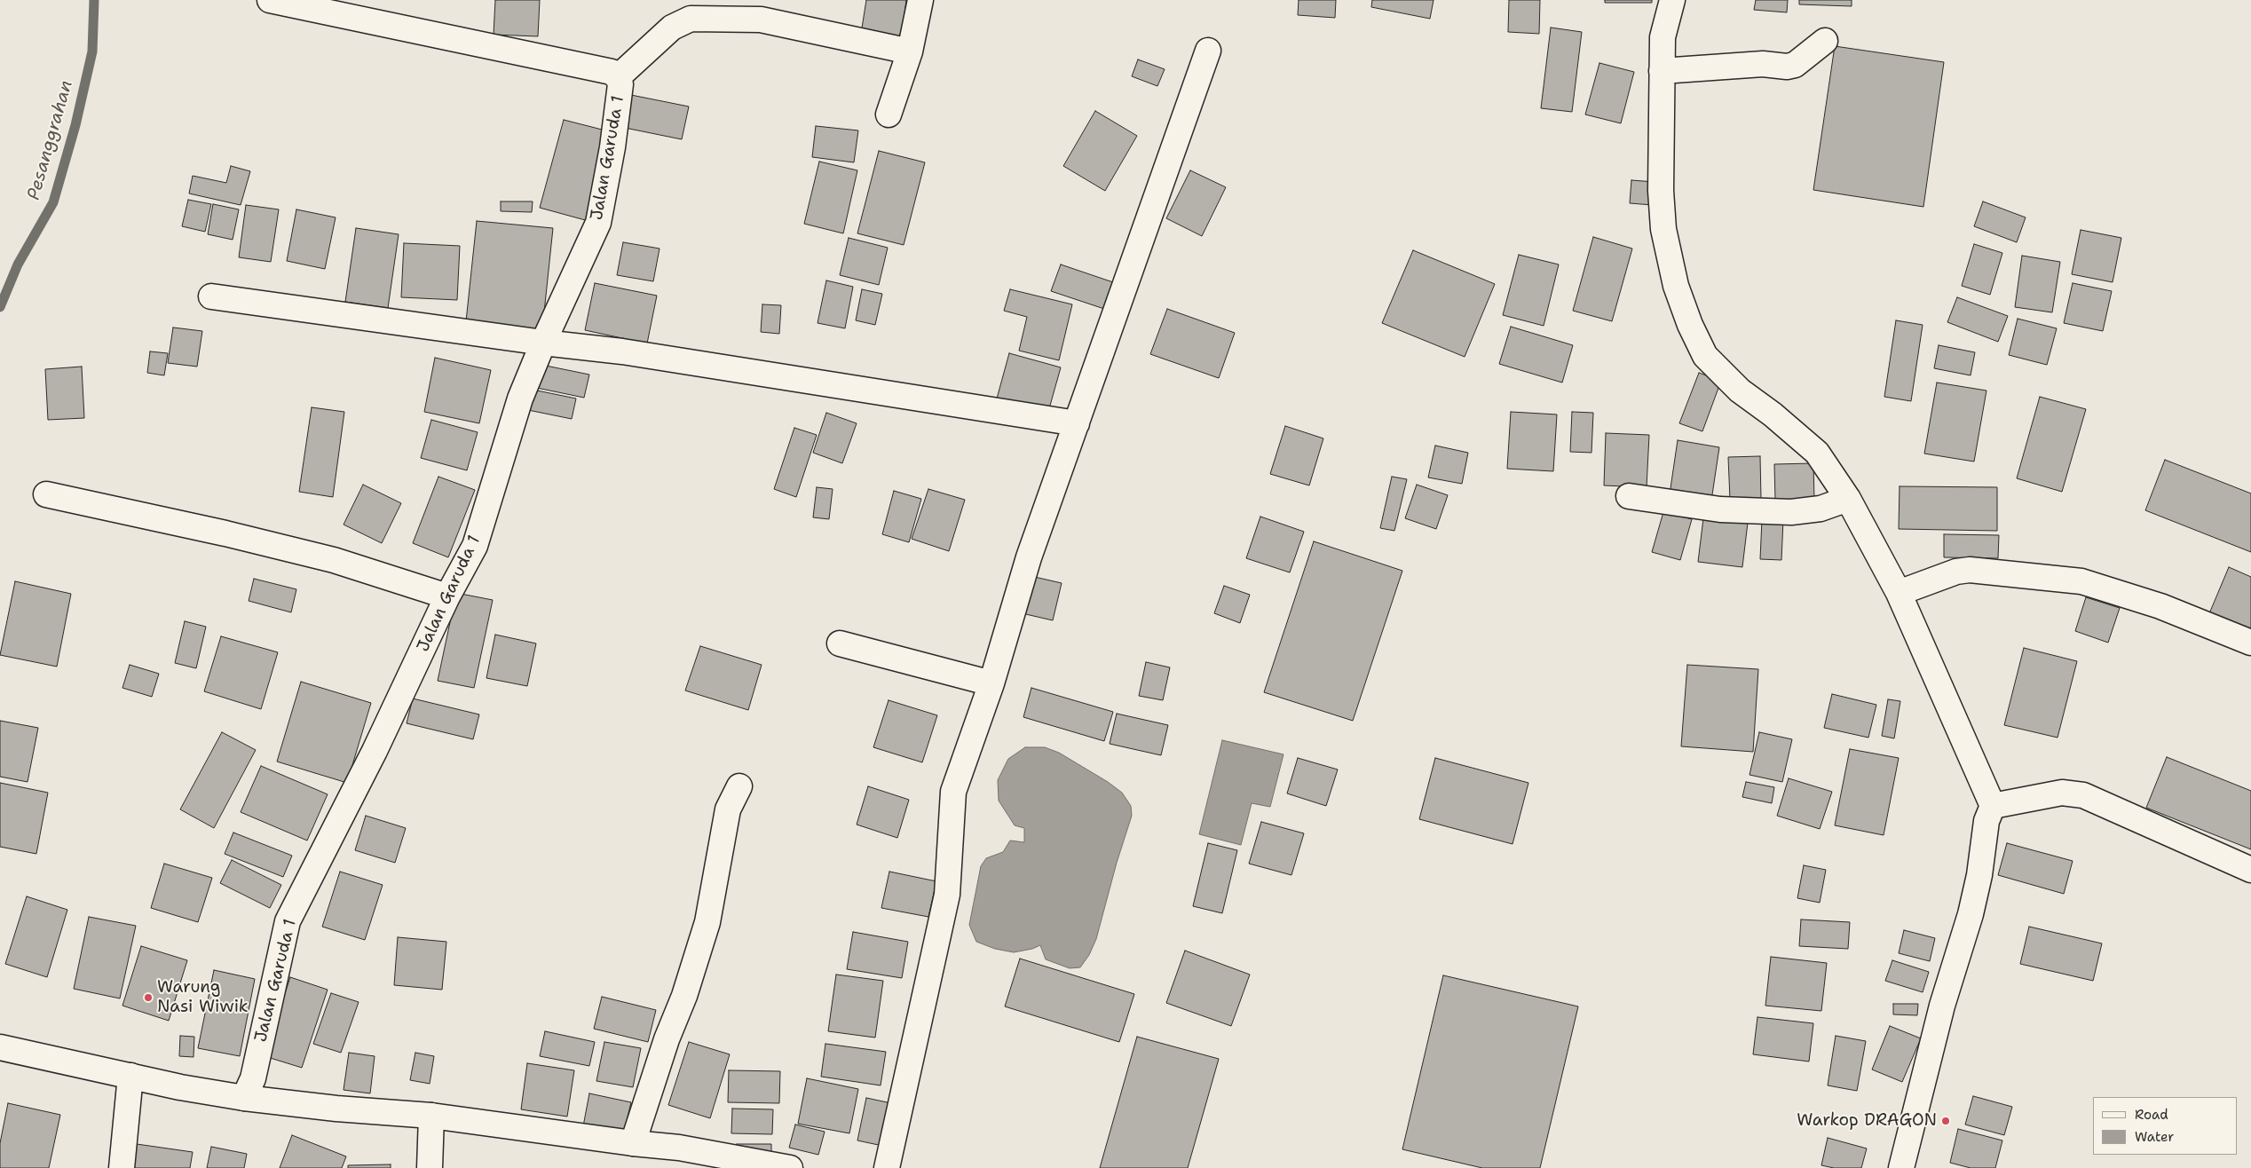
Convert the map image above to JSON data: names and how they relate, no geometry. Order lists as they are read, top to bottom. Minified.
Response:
{"streets":{"street":["Jalan Garuda 1"]},"water":["Pesanggrahan"],"places":["Warung Nasi Wiwik","Warkop DRAGON"],"legend":["Road","Water"]}
